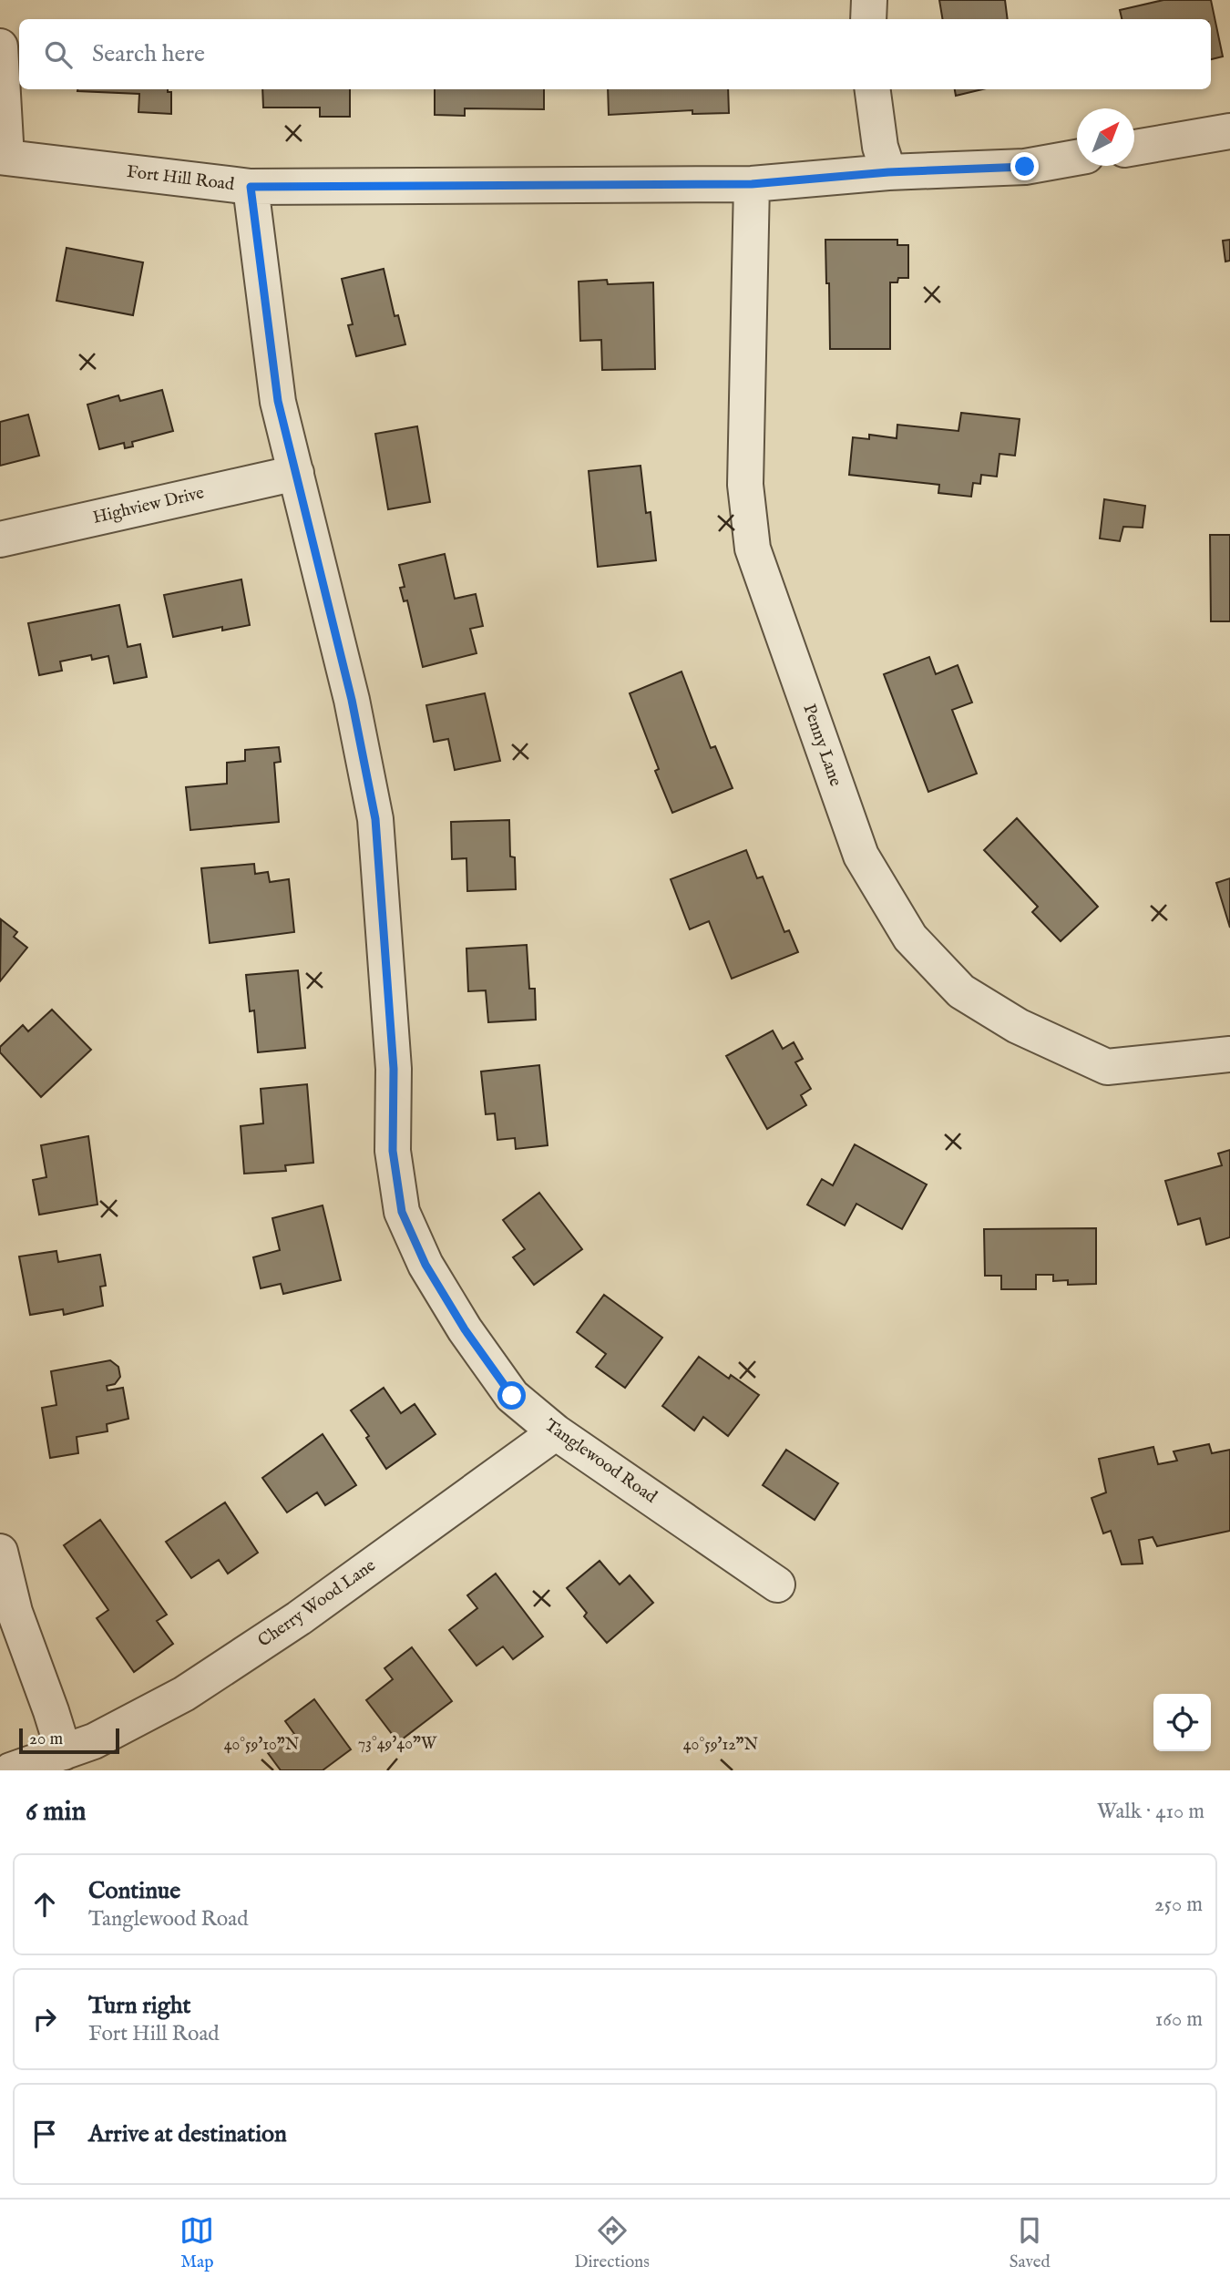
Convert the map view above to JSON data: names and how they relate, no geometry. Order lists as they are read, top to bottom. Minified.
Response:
{"streets":{"street":["Fort Hill Road","Highview Drive","Penny Lane","Tanglewood Road","Cherry Wood Lane"]},"crossings":[["Fort Hill Road","Penny Lane"],["Fort Hill Road","Tanglewood Road"],["Highview Drive","Tanglewood Road"],["Tanglewood Road","Cherry Wood Lane"]],"scale_bar":"20 m","north":"top right","page":{"search":"Search here","scale":"20 m","heading":["6 min","Walk · 410 m"],"list":[["Continue","Tanglewood Road","250 m"],["Turn right","Fort Hill Road","160 m"],"Arrive at destination"],"nav":["Map","Directions","Saved"]},"coordinates":["73°49'40\"W","40°59'10\"N","40°59'12\"N"]}
